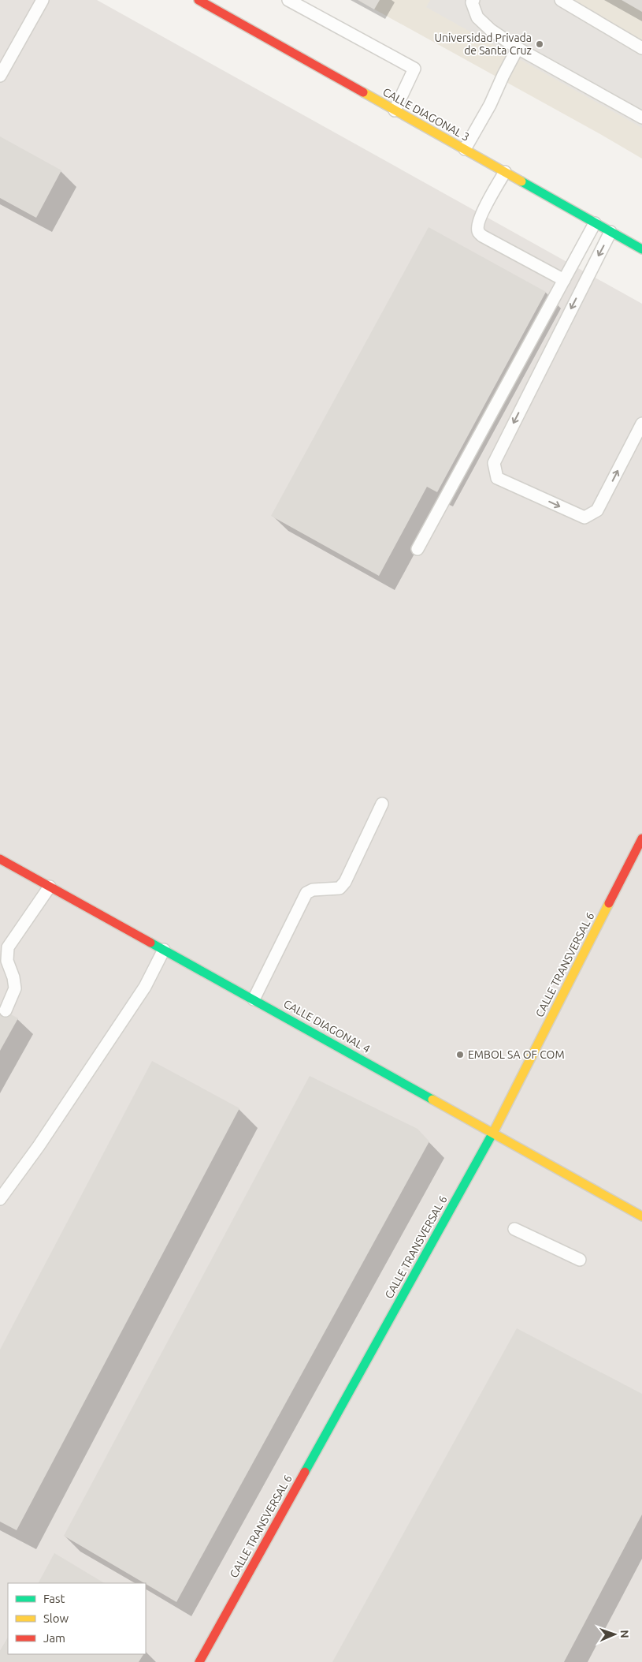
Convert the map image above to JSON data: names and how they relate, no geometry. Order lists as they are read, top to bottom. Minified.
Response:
{"streets":{"street":["CALLE DIAGONAL 3","CALLE TRANSVERSAL 6","CALLE DIAGONAL 4"]},"crossings":[["CALLE TRANSVERSAL 6","CALLE DIAGONAL 4"]],"places":["Universidad Privada de Santa Cruz","EMBOL SA OF COM"],"legend":["Fast","Slow","Jam"],"north":"right"}
